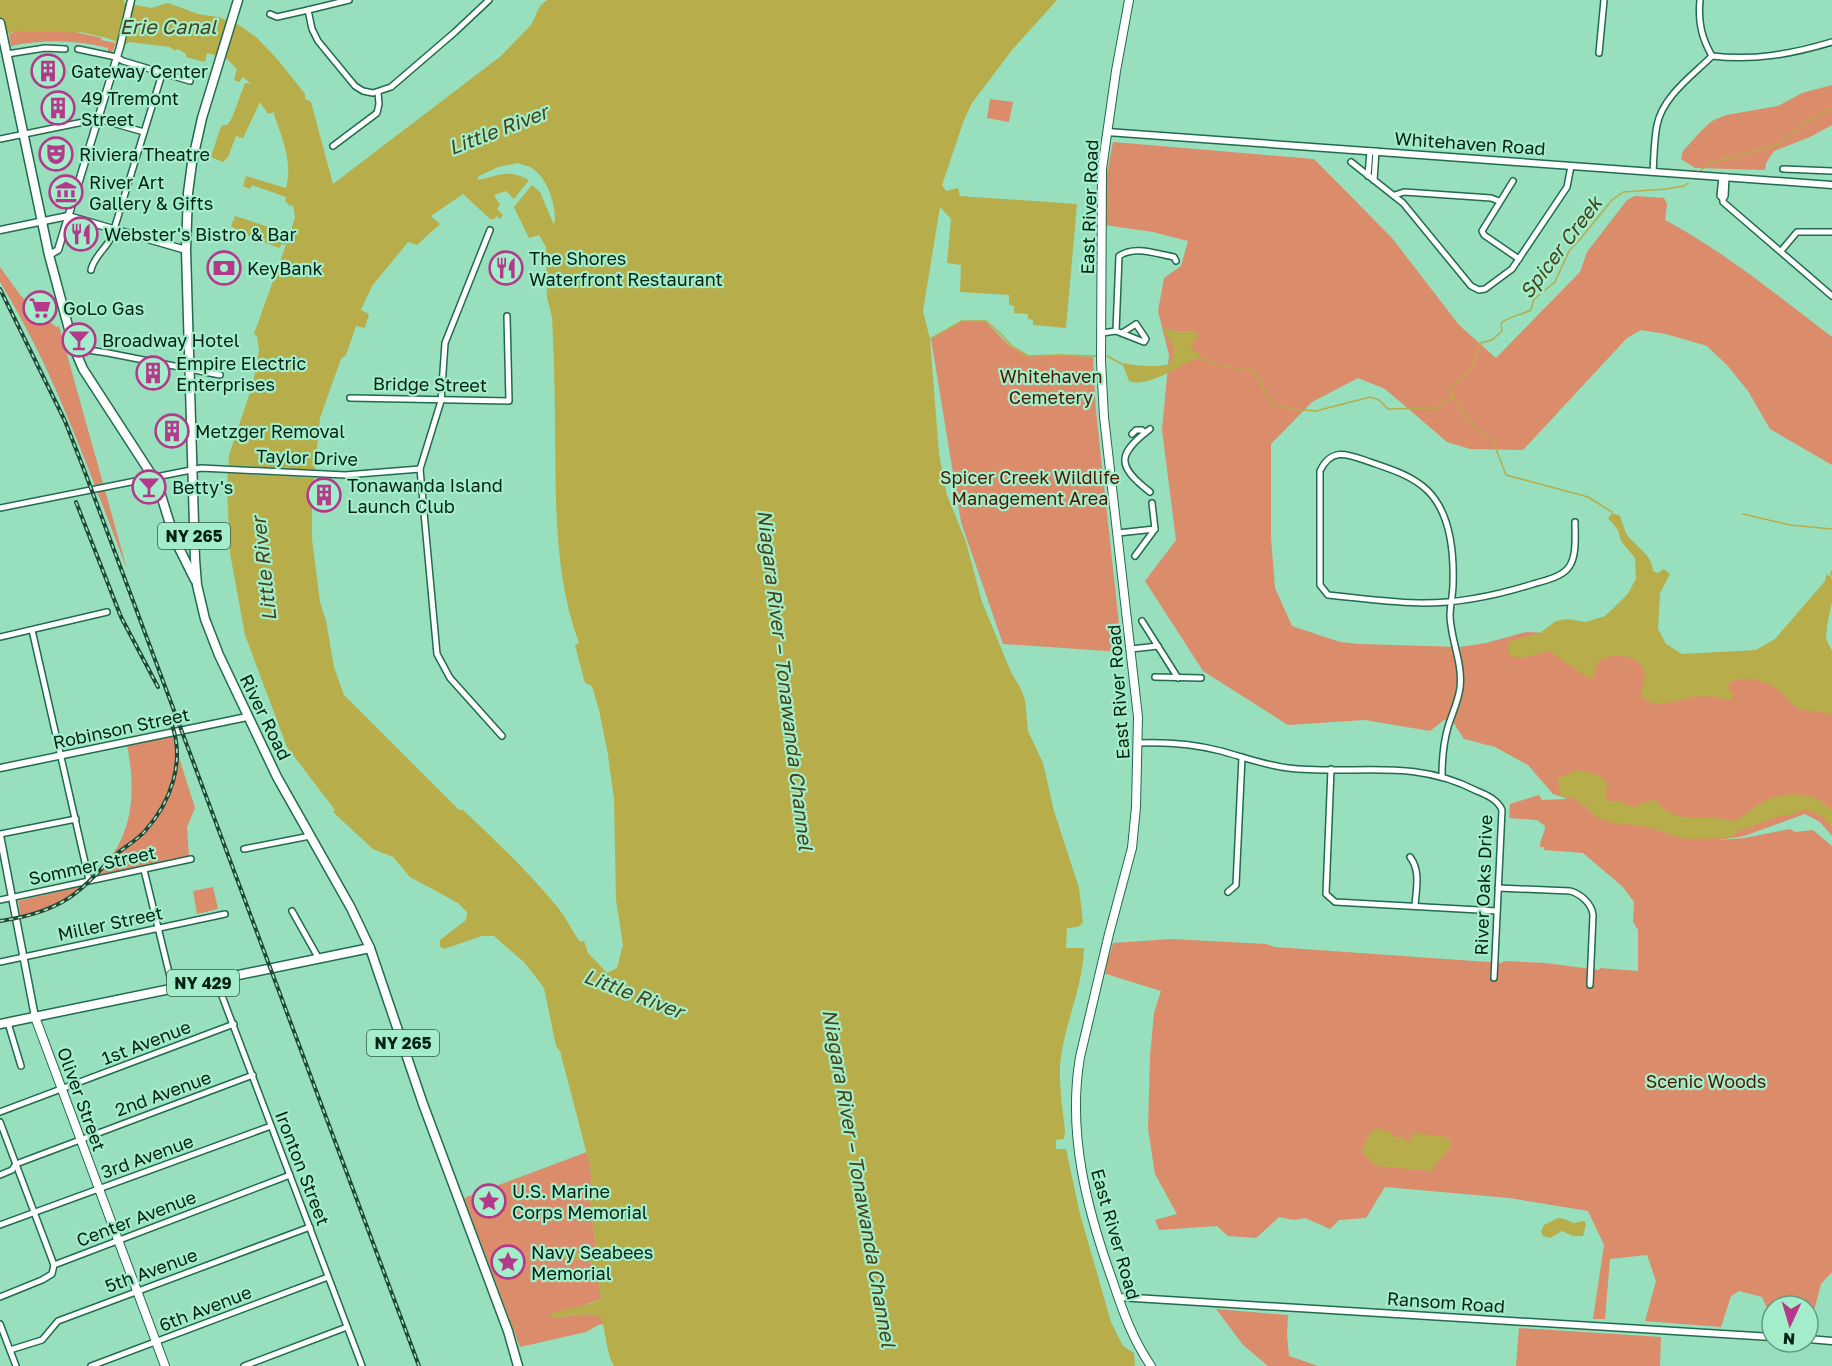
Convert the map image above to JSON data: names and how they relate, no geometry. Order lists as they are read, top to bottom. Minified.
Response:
{"streets":{"main road":["East River Road","NY 265","River Road","NY 429","Oliver Street"],"street":["Whitehaven Road","Bridge Street","Taylor Drive","Robinson Street","Sommer Street","River Oaks Drive","Miller Street","1st Avenue","2nd Avenue","3rd Avenue","Ironton Street","Center Avenue","5th Avenue","Ransom Road","6th Avenue"]},"crossings":[["Whitehaven Road","East River Road"],["East River Road","River Oaks Drive"],["East River Road","Ransom Road"],["Taylor Drive","River Road"],["River Road","Robinson Street"],["River Road","NY 429"],["Sommer Street","Oliver Street"],["Miller Street","Oliver Street"],["NY 429","Oliver Street"],["NY 429","Ironton Street"],["1st Avenue","Oliver Street"],["1st Avenue","Ironton Street"],["2nd Avenue","Oliver Street"],["2nd Avenue","Ironton Street"],["Oliver Street","3rd Avenue"],["Oliver Street","Center Avenue"],["Oliver Street","5th Avenue"],["Oliver Street","6th Avenue"],["3rd Avenue","Ironton Street"],["Ironton Street","Center Avenue"],["Ironton Street","5th Avenue"],["Ironton Street","6th Avenue"]],"water":["Erie Canal","Little River","Spicer Creek","Niagara River – Tonawanda Channel"],"parks":["Whitehaven Cemetery","Spicer Creek Wildlife Management Area","Scenic Woods"],"places":{"building":["Gateway Center","49 Tremont Street","Empire Electric Enterprises","Metzger Removal","Tonawanda Island Launch Club"],"theatre":["Riviera Theatre"],"museum":["River Art Gallery & Gifts"],"restaurant":["Webster's Bistro & Bar","The Shores Waterfront Restaurant"],"bank":["KeyBank"],"supermarket":["GoLo Gas"],"bar":["Broadway Hotel","Betty's"],"place":["U.S. Marine Corps Memorial","Navy Seabees Memorial"]},"north":"bottom"}
